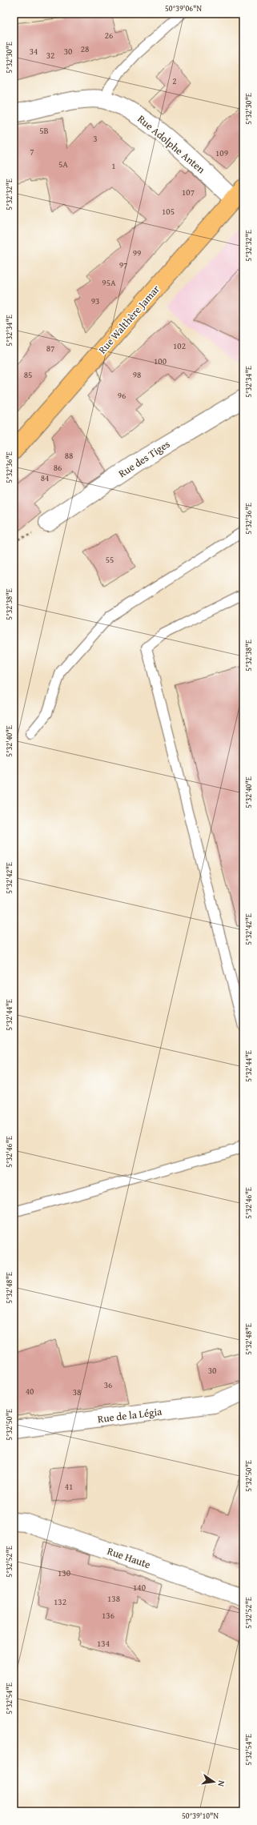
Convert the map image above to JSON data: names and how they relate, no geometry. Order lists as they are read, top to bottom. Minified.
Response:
{"streets":{"main road":["Rue Walthère Jamar"],"street":["Rue Adolphe Anten","Rue des Tiges","Rue de la Légia","Rue Haute"]},"crossings":[["Rue Adolphe Anten","Rue Walthère Jamar"]],"house_numbers":["26","28","34","30","32","2","5B","3","7","109","5A","1","107","105","99","97","95A","93","102","87","100","85","98","96","88","86","84","55","30","36","40","38","41","130","140","138","132","136","134"],"north":"right","coordinates":["50°39'06\"N","5°32'30\"E","5°32'32\"E","5°32'34\"E","5°32'36\"E","5°32'38\"E","5°32'40\"E","5°32'42\"E","5°32'44\"E","5°32'46\"E","5°32'48\"E","5°32'50\"E","5°32'52\"E","5°32'54\"E","50°39'10\"N"]}
